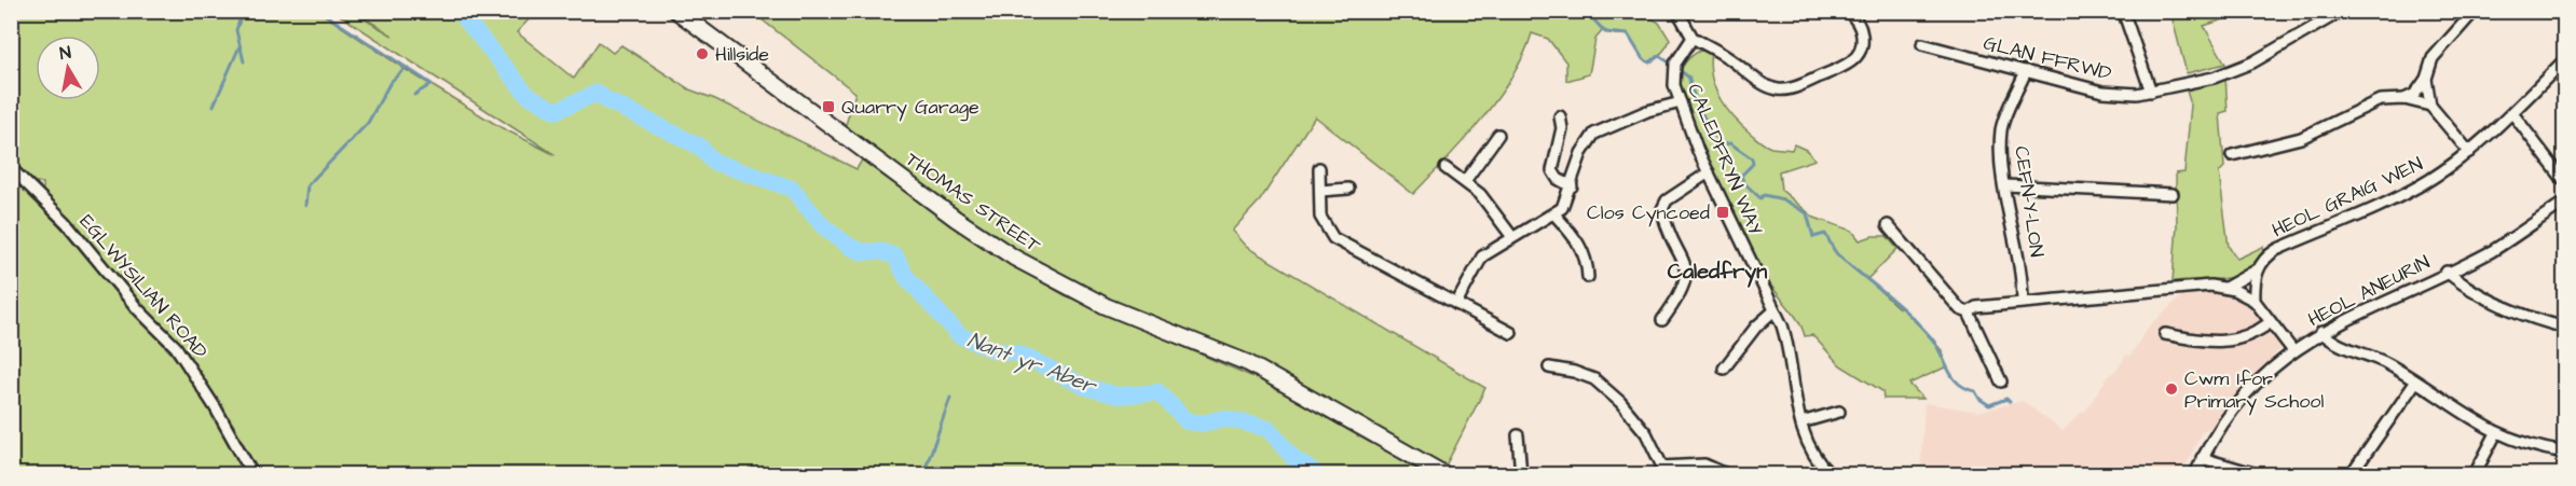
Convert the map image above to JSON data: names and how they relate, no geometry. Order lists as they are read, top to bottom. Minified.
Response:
{"streets":{"main road":["THOMAS STREET"],"street":["GLAN FFRWD","CALEDFRYN WAY","HEOL GRAIG WEN","CEFN-Y-LON","EGLWYSILIAN ROAD","HEOL ANEURIN"]},"crossings":[["GLAN FFRWD","CEFN-Y-LON"]],"districts":["Caledfryn"],"water":["Nant yr Aber"],"places":{"other":["Hillside","Cwm Ifor Primary School"],"transit":["Quarry Garage","Clos Cyncoed"]},"north":"top"}
